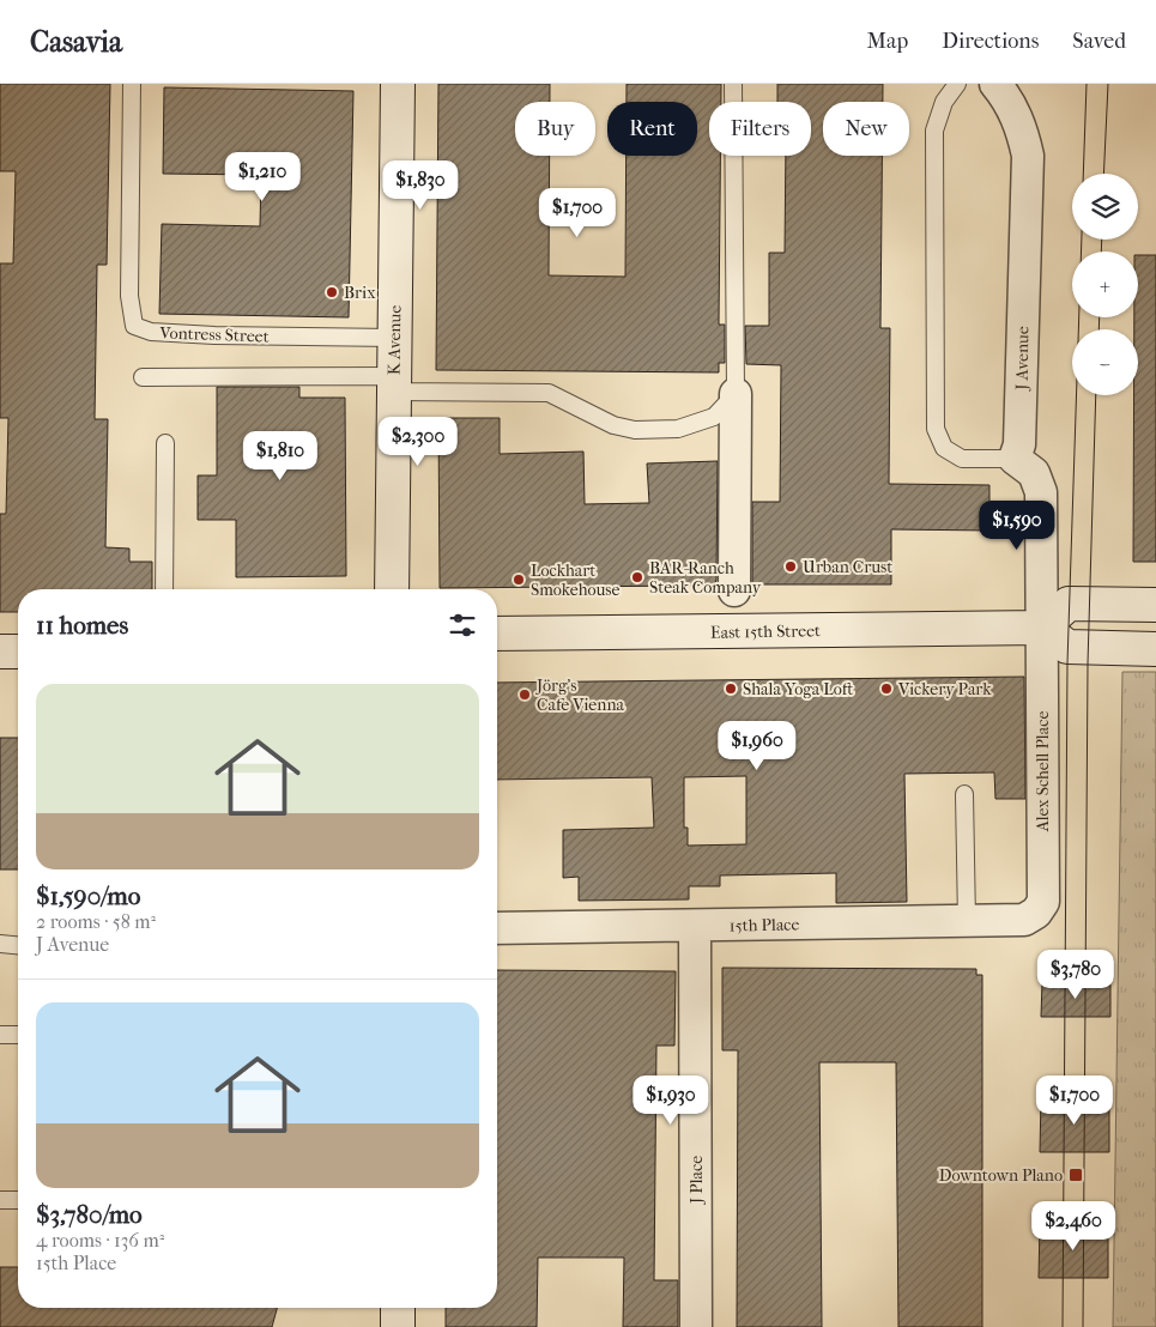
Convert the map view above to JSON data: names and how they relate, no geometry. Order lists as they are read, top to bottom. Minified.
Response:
{"streets":{"main road":["K Avenue","East 15th Street"],"street":["J Avenue","Alex Schell Place","15th Place","J Place"],"lane":["Vontress Street"]},"crossings":[["Vontress Street","K Avenue"],["East 15th Street","Alex Schell Place"],["Alex Schell Place","15th Place"],["15th Place","J Place"]],"places":{"other":["Brix","Urban Crust","BAR-Ranch Steak Company","Lockhart Smokehouse","Shala Yoga Loft","Vickery Park","Jörg's Cafe Vienna"],"transit":["Downtown Plano"]},"page":{"header":"Casavia","nav":["Map","Directions","Saved"],"chip":["Buy","Rent","Filters","New"],"price":["$1,210","$1,830","$1,700","$2,300","$1,810","$1,590","$1,960","$3,780","$1,930","$1,700","$2,460"],"map_buttons":["+","−"],"heading":"11 homes","list":[{"name":"$1,590/mo","note":"2 rooms · 58 m² · J Avenue"},{"name":"$3,780/mo","note":"4 rooms · 136 m² · 15th Place"}]}}
